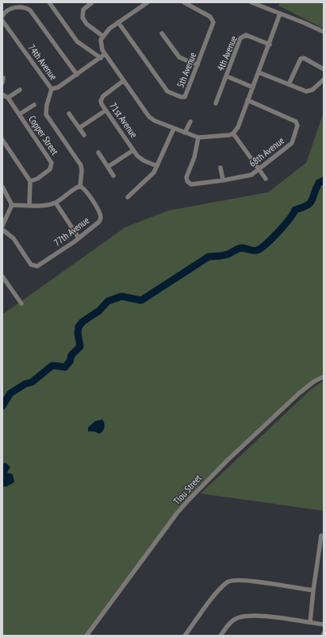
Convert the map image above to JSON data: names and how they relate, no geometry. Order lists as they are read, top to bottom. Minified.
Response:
{"streets":{"street":["4th Avenue","74th Avenue","5th Avenue","71st Avenue","Copper Street","68th Avenue","77th Avenue","Tlou Street"]}}
